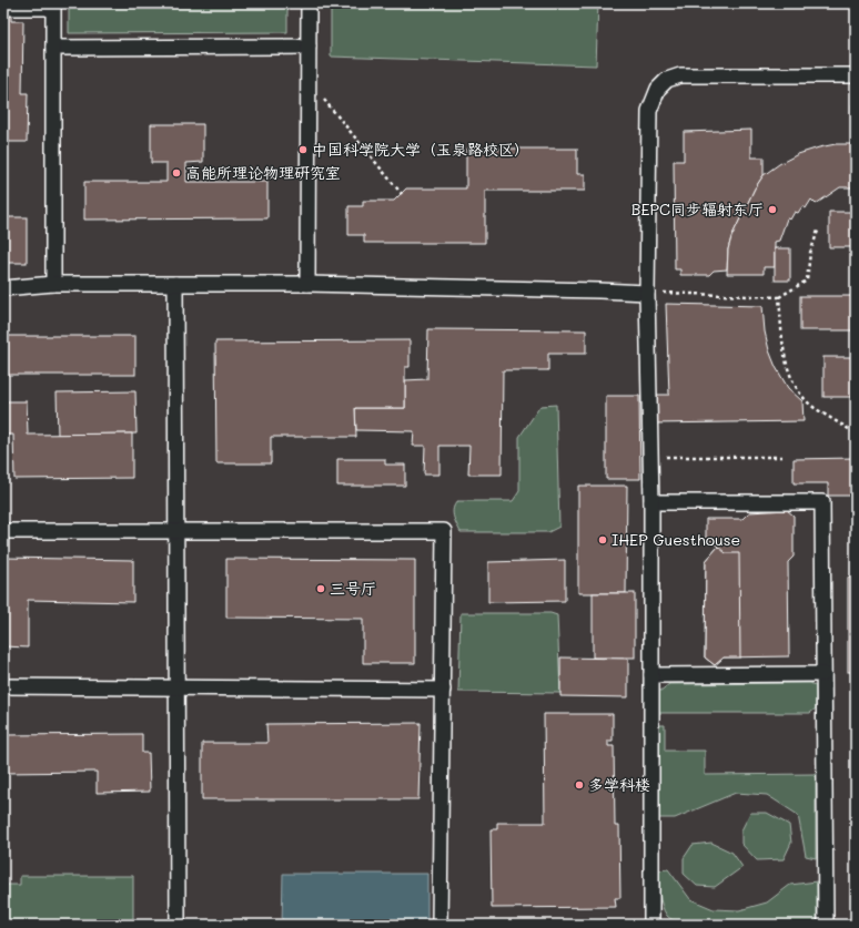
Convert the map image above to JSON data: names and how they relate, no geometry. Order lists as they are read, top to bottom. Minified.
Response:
{"places":["中国科学院大学（玉泉路校区）","高能所理论物理研究室","BEPC同步辐射东厅","IHEP Guesthouse","三号厅","多学科楼"]}
